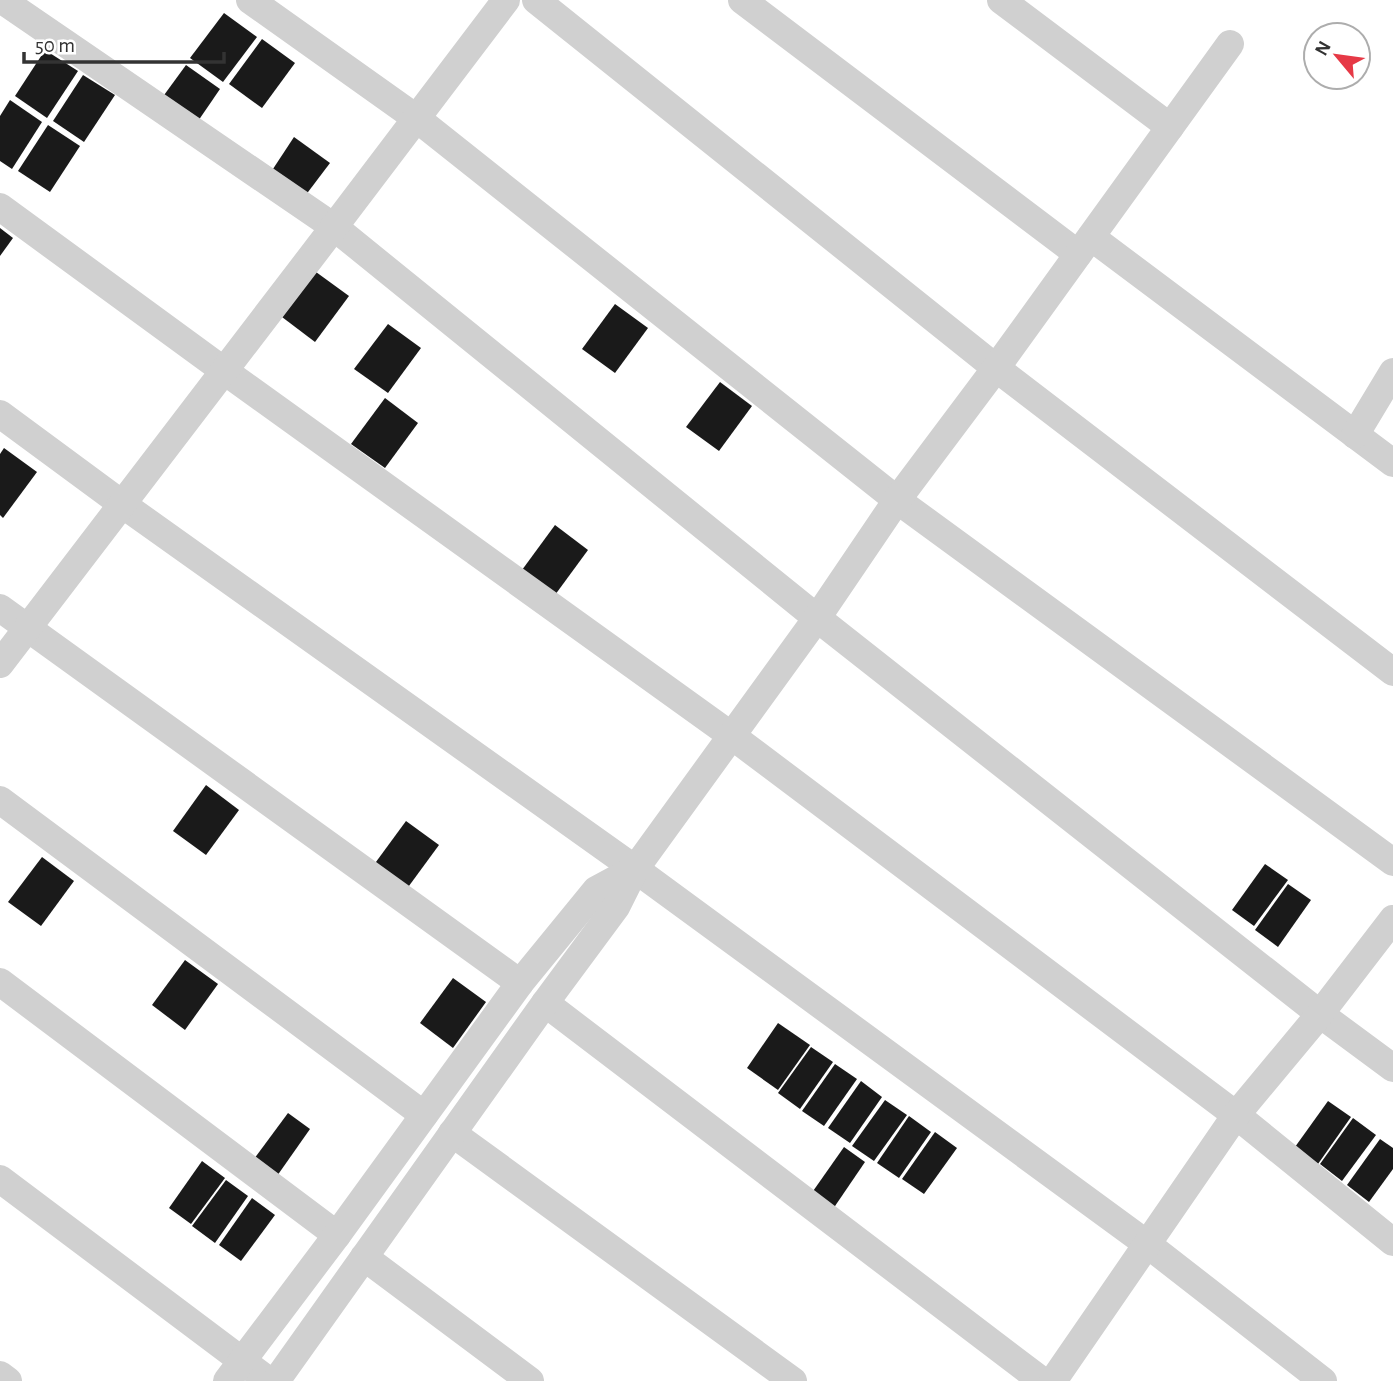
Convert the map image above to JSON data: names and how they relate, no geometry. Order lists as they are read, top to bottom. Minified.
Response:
{"scale_bar":"50 m","north":"top left"}
